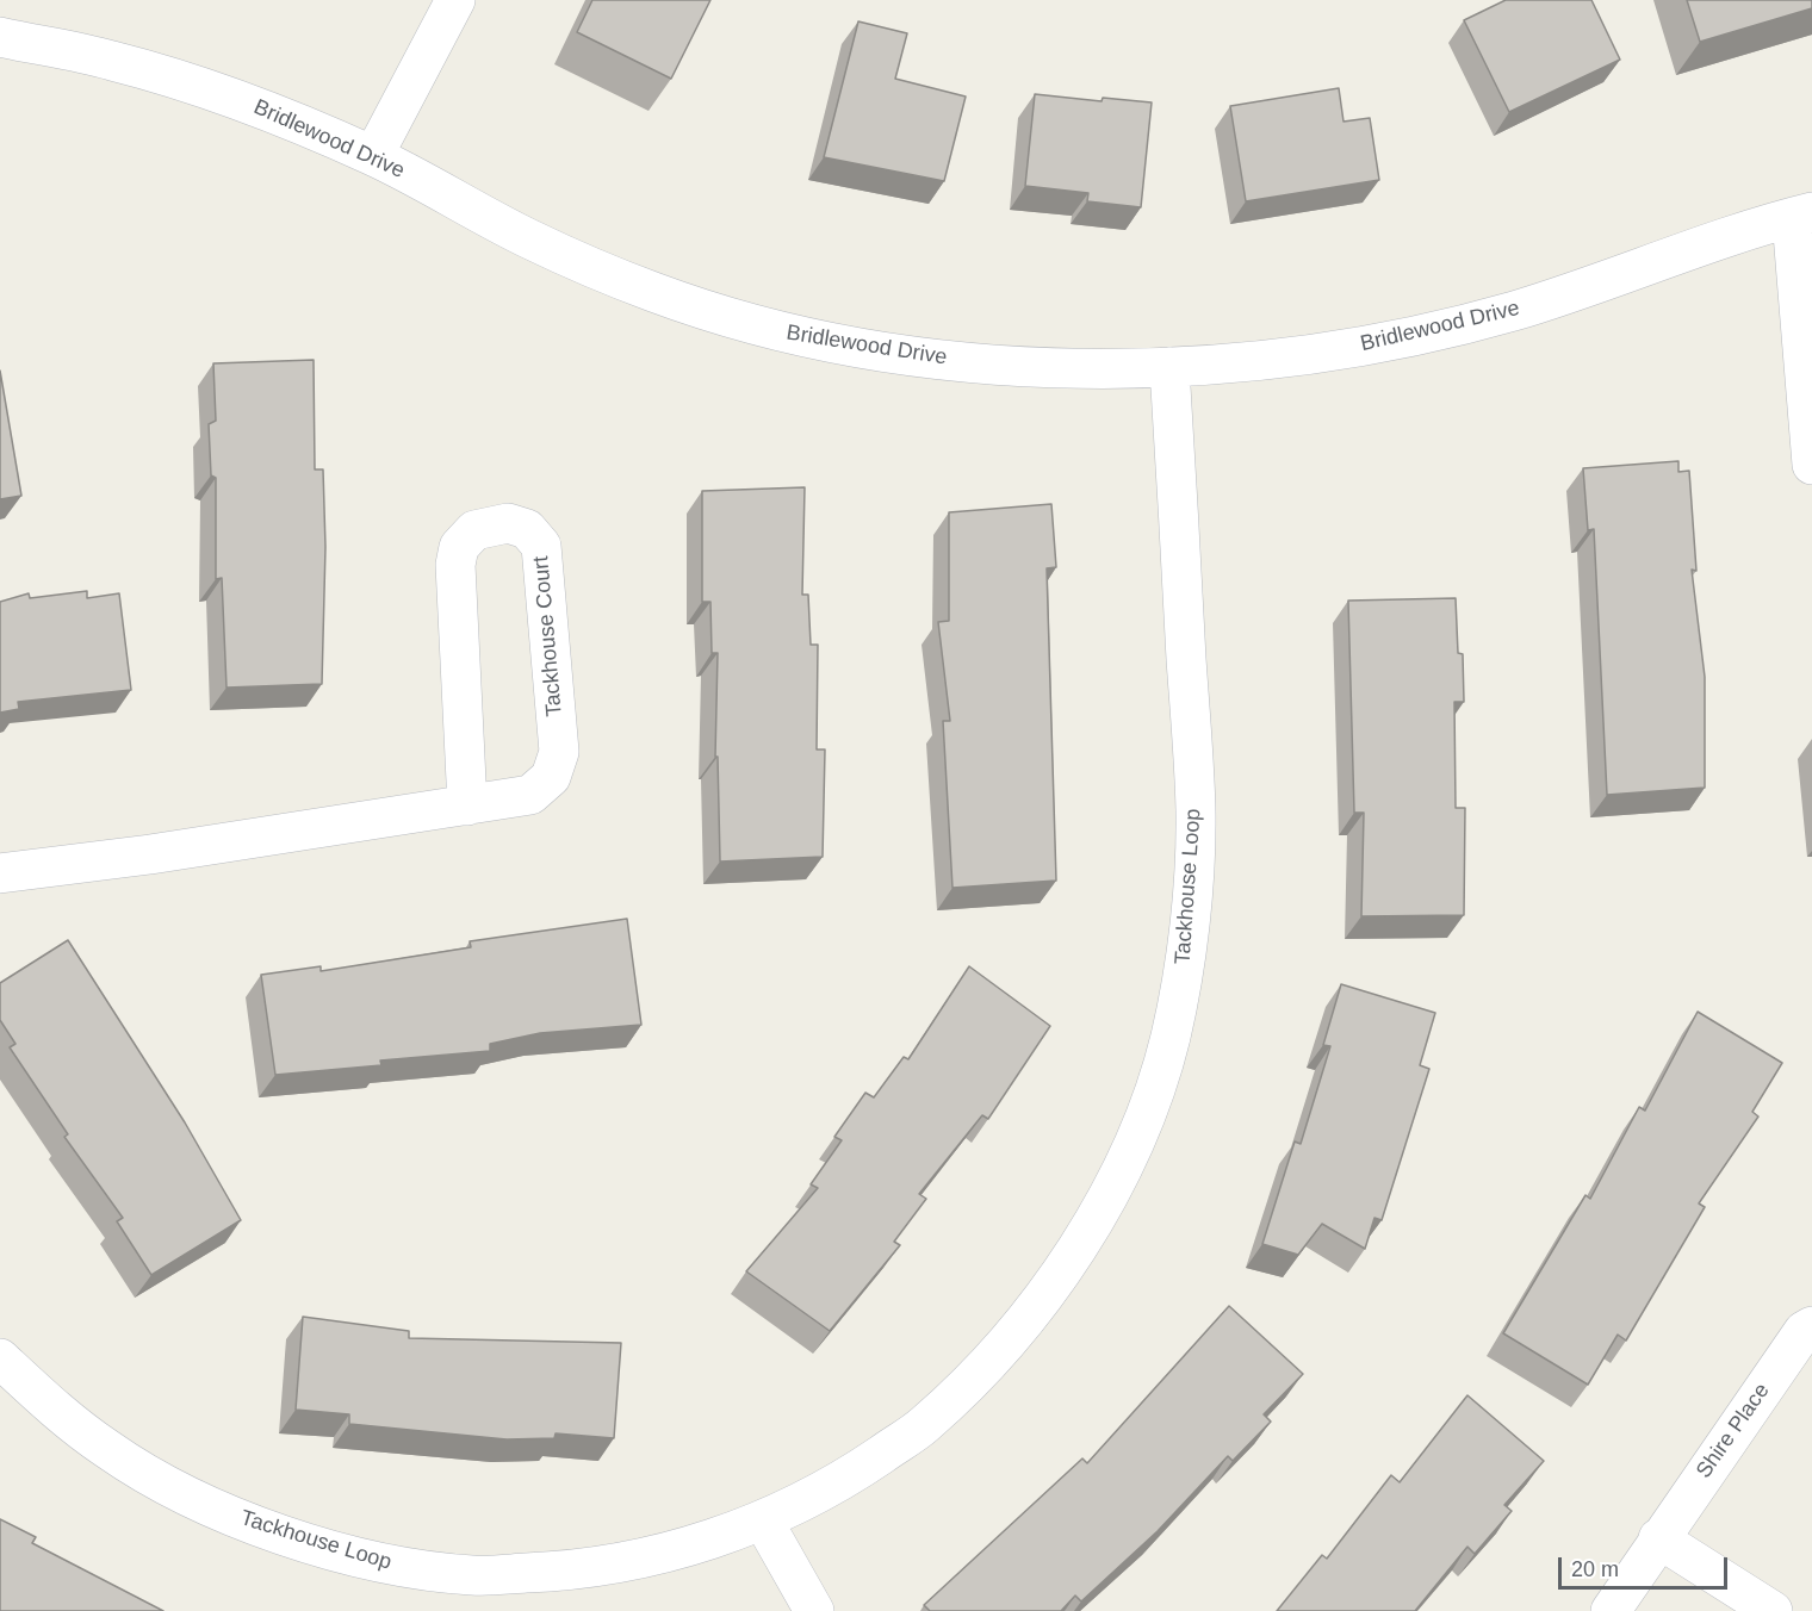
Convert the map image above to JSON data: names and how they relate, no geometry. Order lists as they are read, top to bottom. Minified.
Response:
{"streets":{"street":["Bridlewood Drive","Tackhouse Court","Tackhouse Loop","Shire Place"]},"crossings":[["Bridlewood Drive","Tackhouse Loop"]],"scale_bar":"20 m"}
